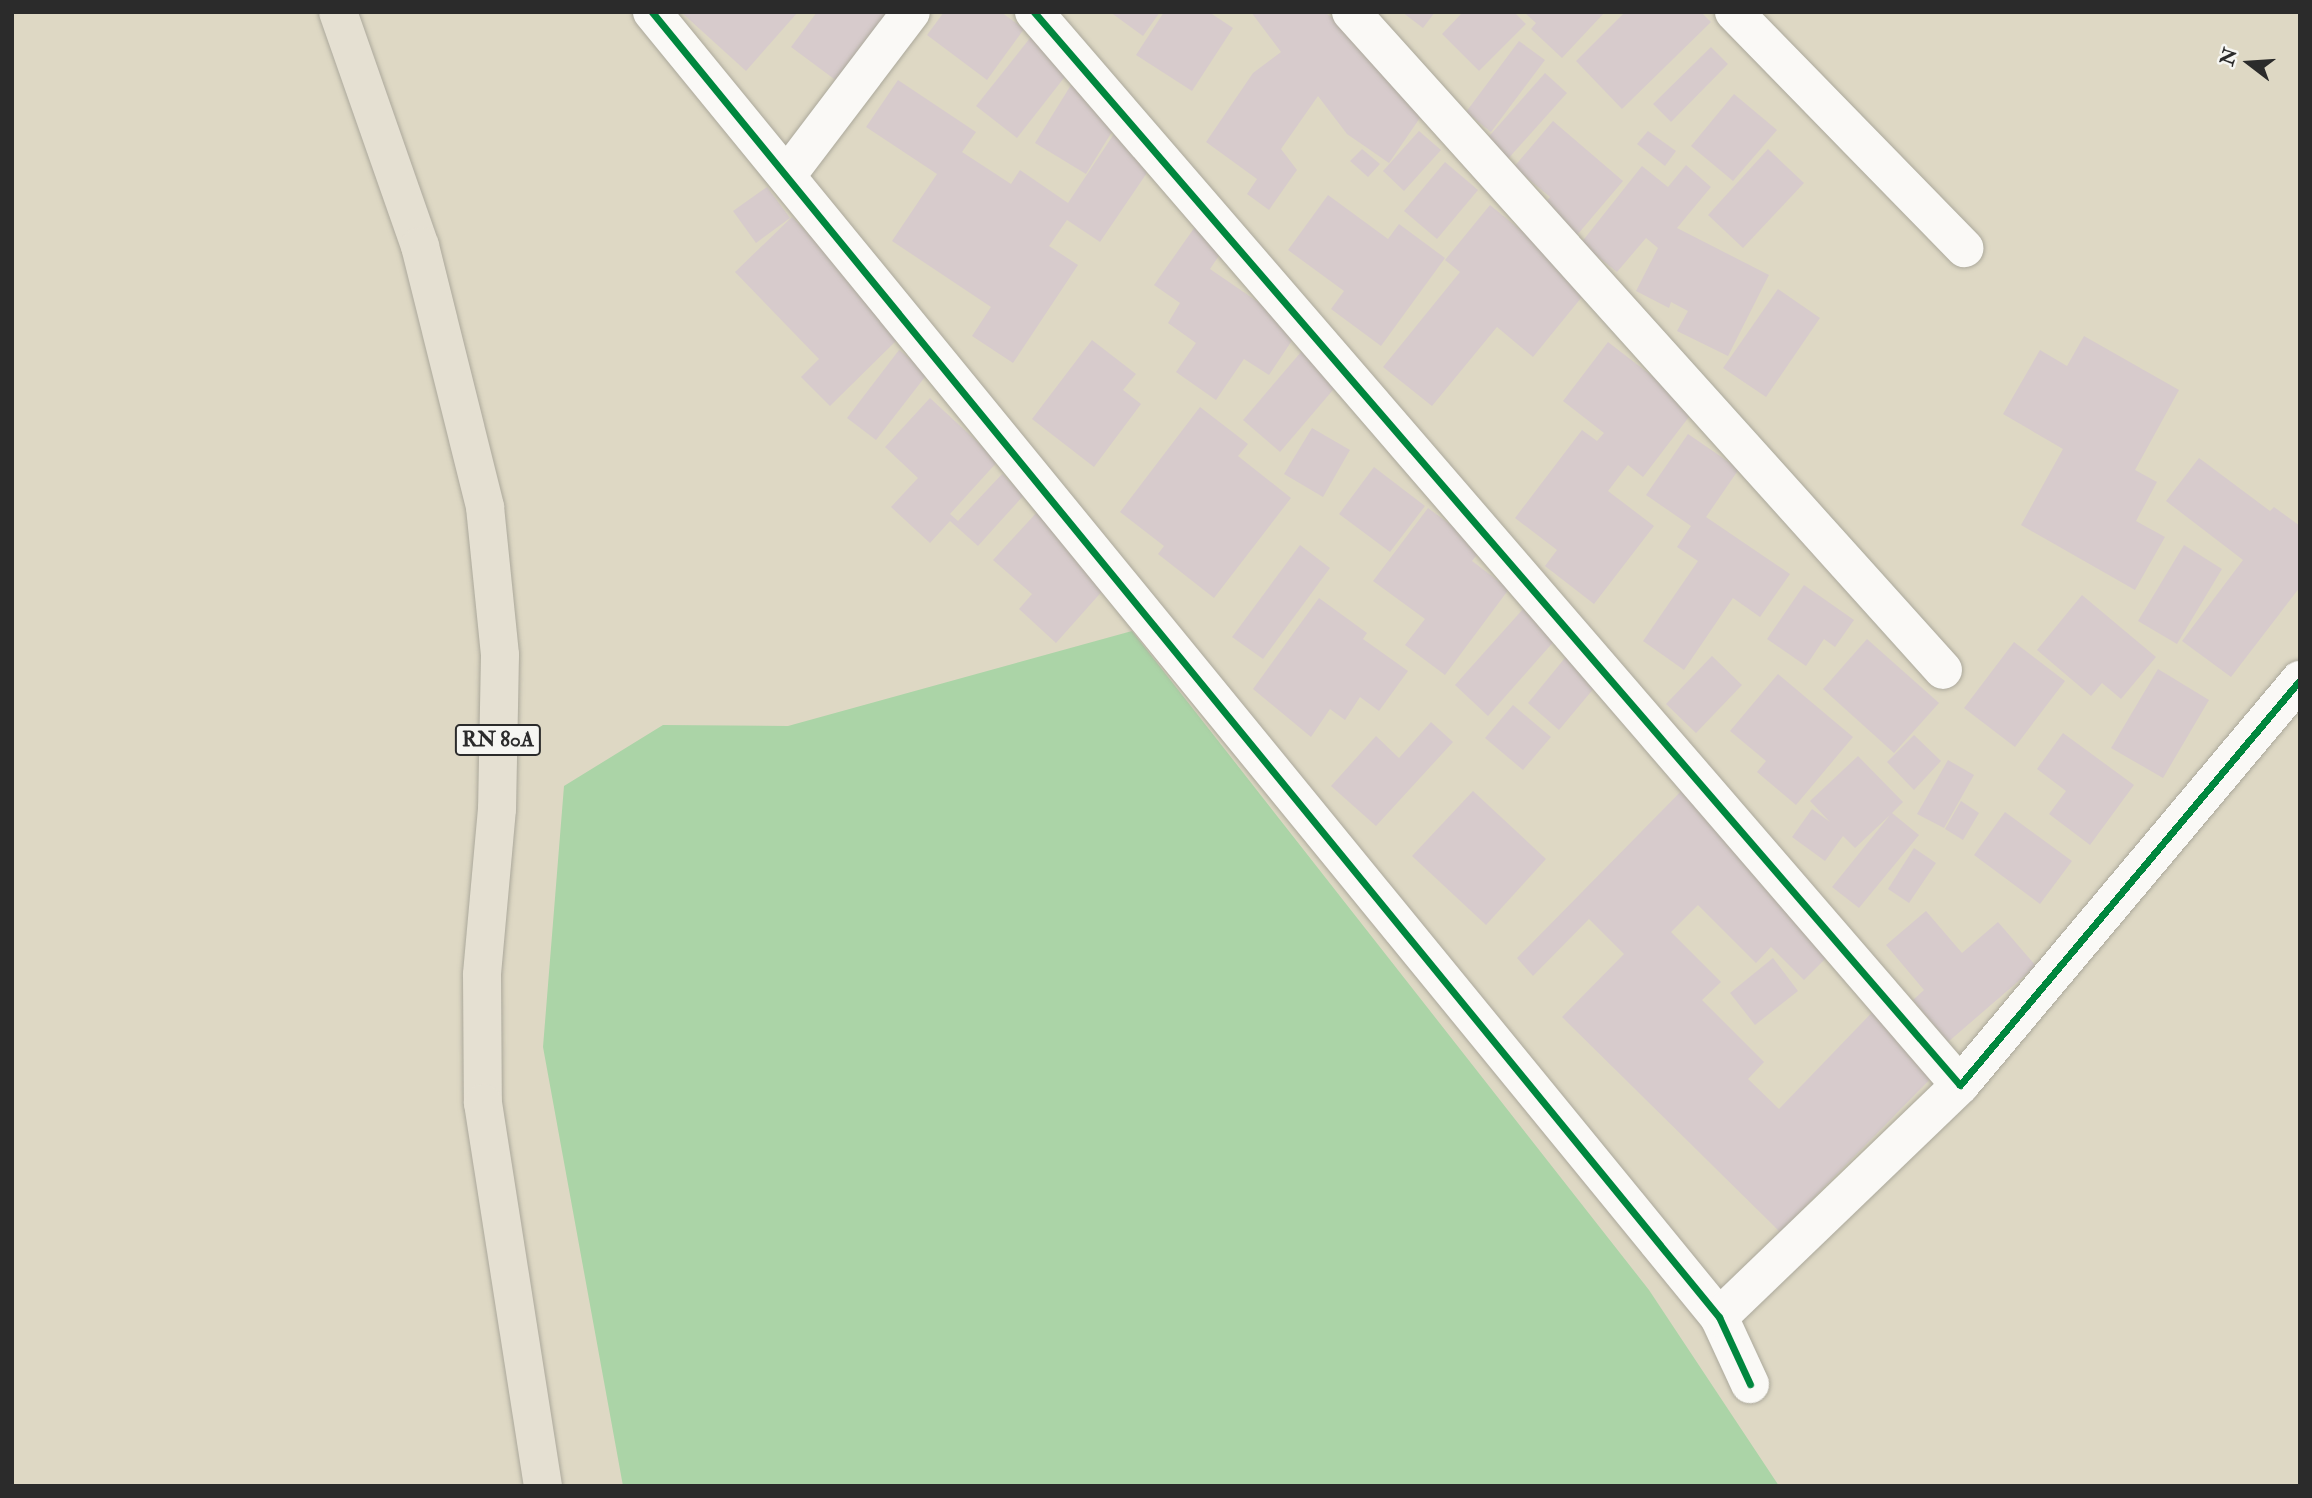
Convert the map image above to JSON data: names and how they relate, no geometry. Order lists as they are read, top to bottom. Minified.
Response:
{"streets":{"main road":["RN 80A"]},"north":"left"}
